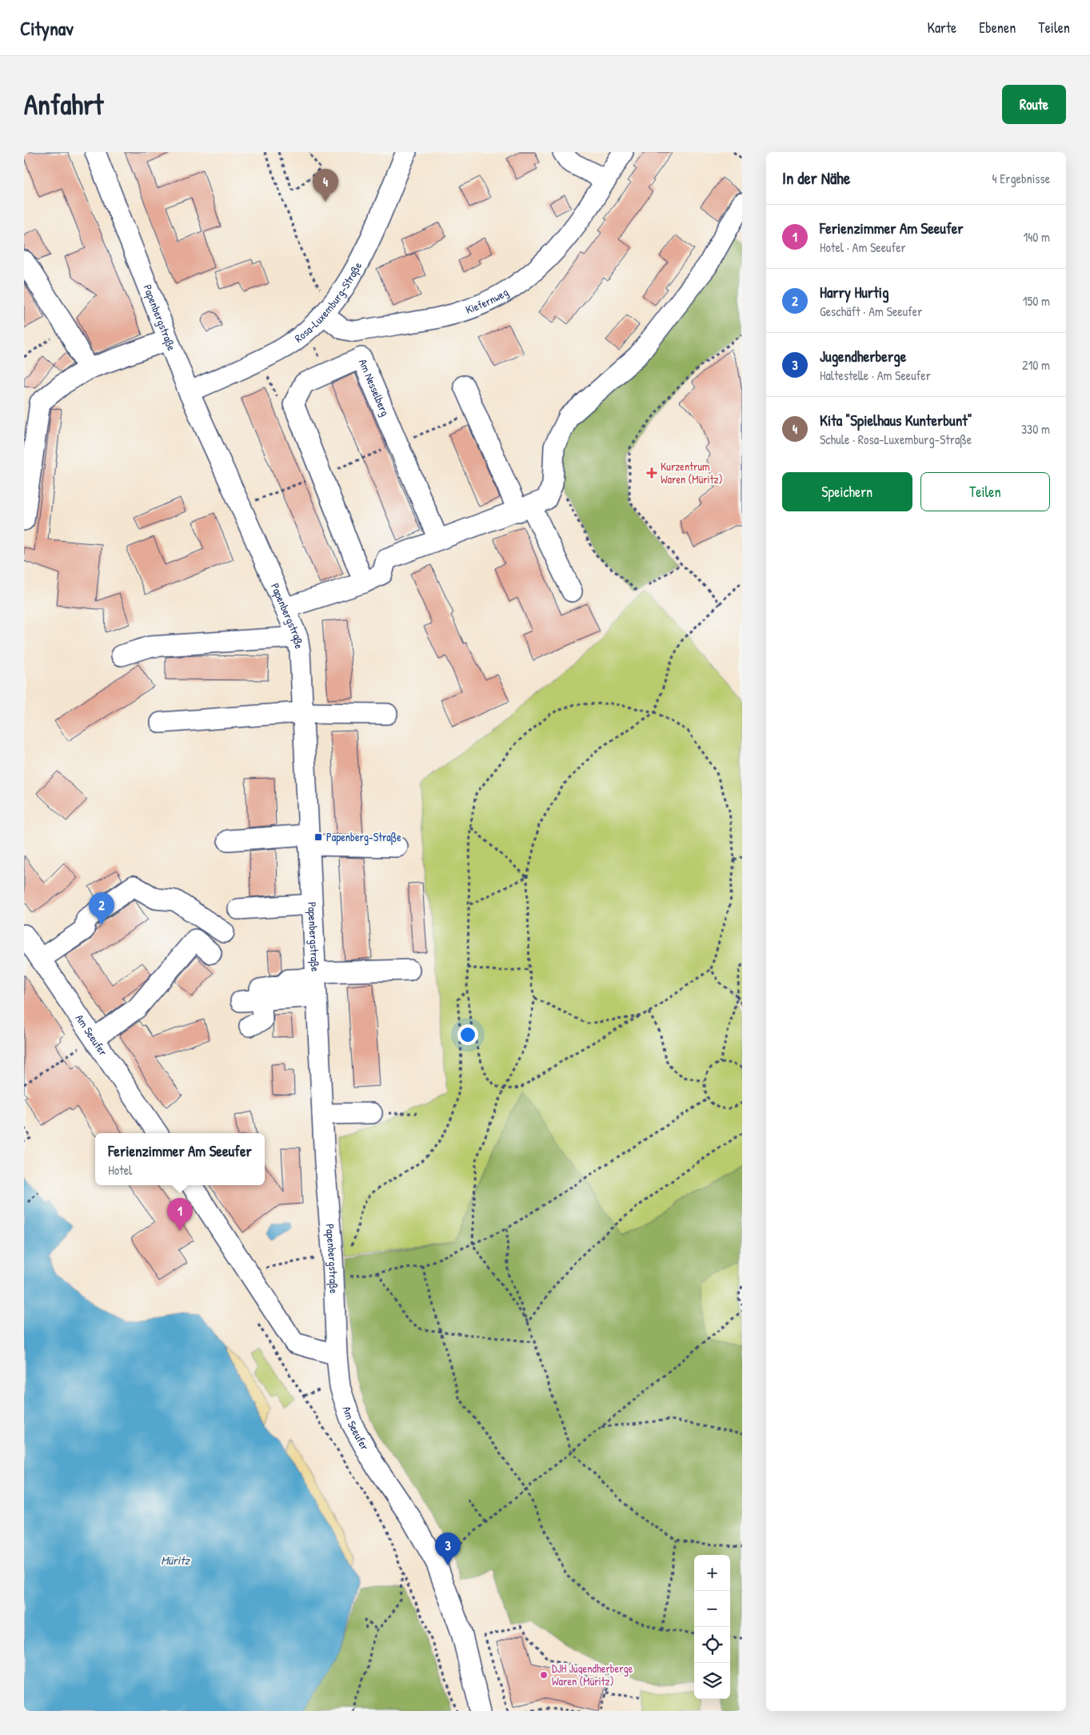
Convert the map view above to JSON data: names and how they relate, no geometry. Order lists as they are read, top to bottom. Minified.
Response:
{"streets":{"street":["Kiefernweg","Rosa-Luxemburg-Straße","Papenbergstraße","Am Nesselberg","Am Seeufer"]},"crossings":[["Kiefernweg","Rosa-Luxemburg-Straße"],["Rosa-Luxemburg-Straße","Papenbergstraße"],["Papenbergstraße","Am Seeufer"]],"water":["Müritz"],"places":{"health":["Kurzentrum Waren (Müritz)"],"transit":["Papenberg-Straße"],"other":["DJH Jugendherberge Waren (Müritz)"]},"page":{"header":"Citynav","nav":["Karte","Ebenen","Teilen"],"buttons":["Route",["Speichern","Teilen"]],"title":"Anfahrt","heading":["In der Nähe","4 Ergebnisse"],"pins":["4","2","1","3"],"list":[{"mark":"1","name":"Ferienzimmer Am Seeufer","note":"Hotel · Am Seeufer","value":"140 m"},{"mark":"2","name":"Harry Hurtig","note":"Geschäft · Am Seeufer","value":"150 m"},{"mark":"3","name":"Jugendherberge","note":"Haltestelle · Am Seeufer","value":"210 m"},{"mark":"4","name":"Kita \"Spielhaus Kunterbunt\"","note":"Schule · Rosa-Luxemburg-Straße","value":"330 m"}],"popup":["Ferienzimmer Am Seeufer","Hotel"],"map_buttons":["+","−"]}}
